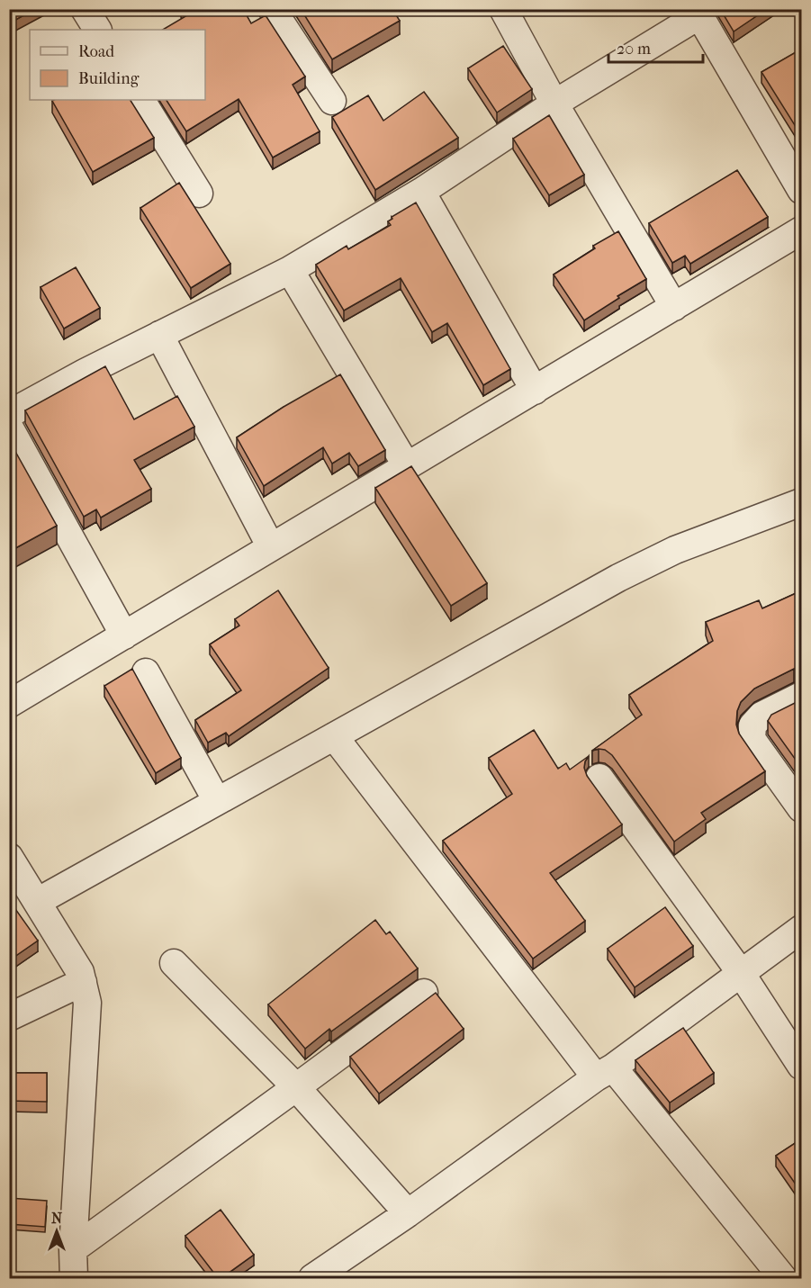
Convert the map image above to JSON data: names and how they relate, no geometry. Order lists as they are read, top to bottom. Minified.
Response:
{"legend":["Road","Building"],"scale_bar":"20 m","north":"top"}
